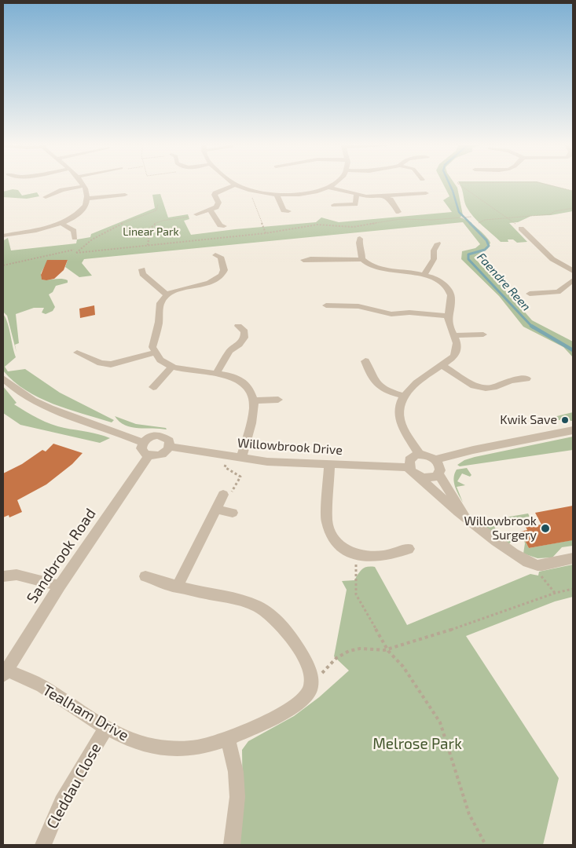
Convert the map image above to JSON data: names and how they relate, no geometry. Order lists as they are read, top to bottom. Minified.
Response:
{"streets":{"street":["Willowbrook Drive","Sandbrook Road","Tealham Drive","Cleddau Close"]},"crossings":[["Willowbrook Drive","Sandbrook Road"],["Sandbrook Road","Tealham Drive"],["Tealham Drive","Cleddau Close"]],"water":["Faendre Reen"],"parks":["Linear Park","Melrose Park"],"places":["Kwik Save","Willowbrook Surgery"]}
